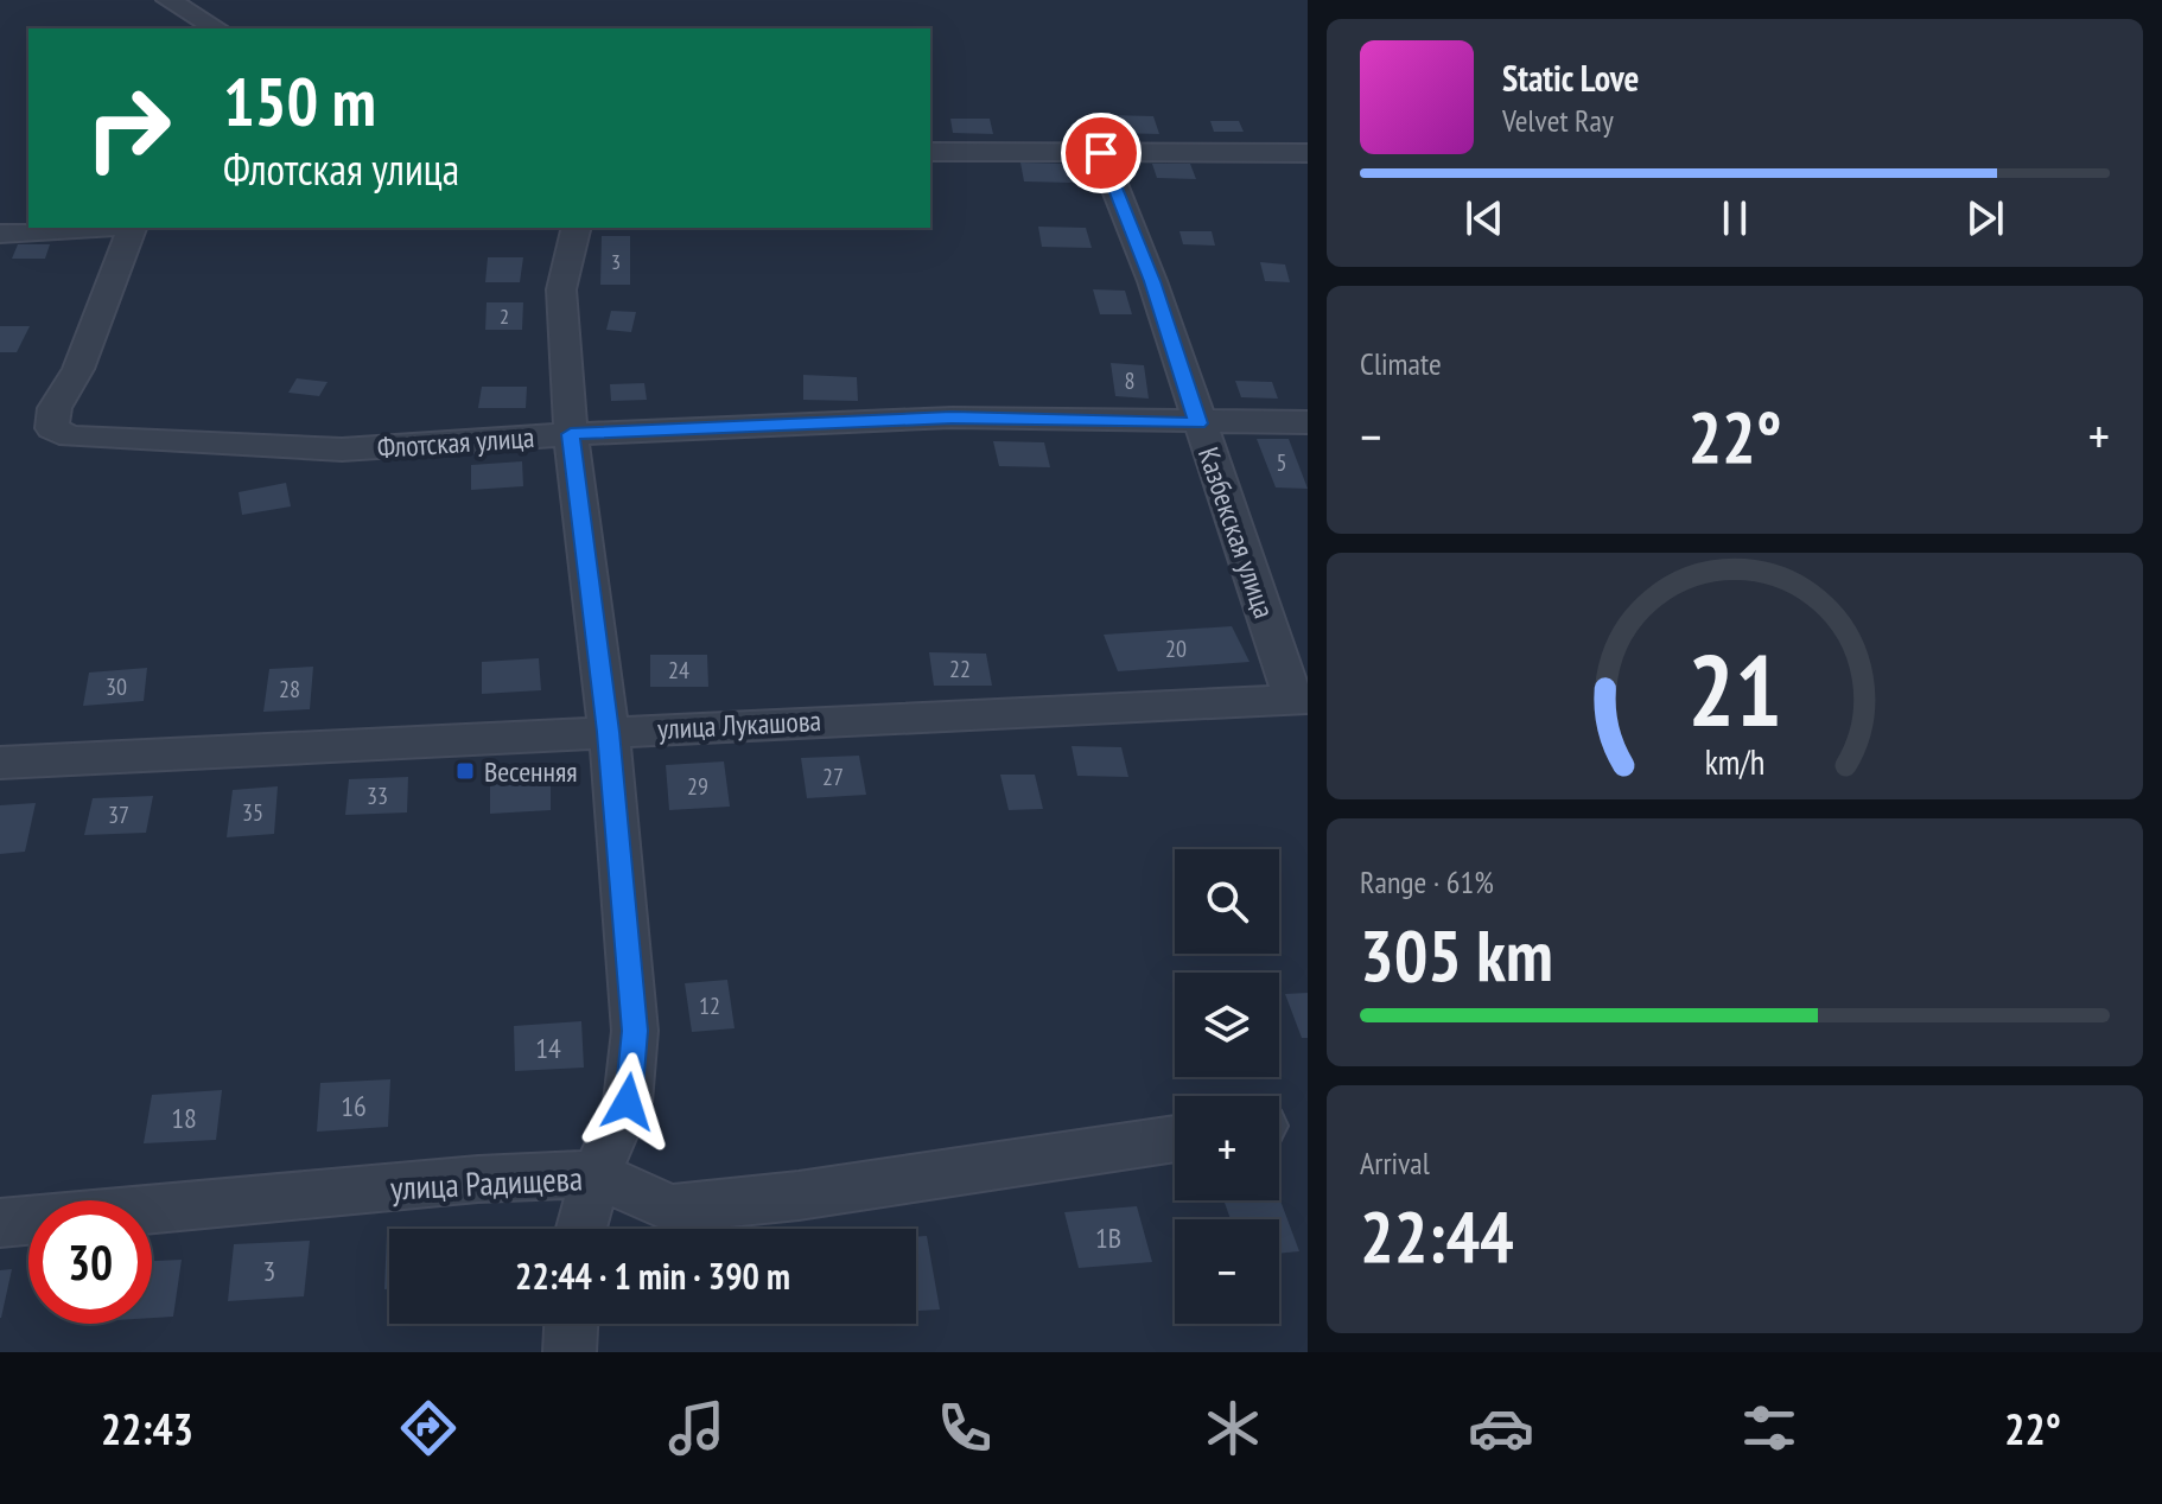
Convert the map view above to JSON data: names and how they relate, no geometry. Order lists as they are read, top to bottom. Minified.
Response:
{"streets":{"street":["Флотская улица","Казбекская улица","улица Лукашова","улица Радищева"]},"crossings":[["Флотская улица","Казбекская улица"],["Казбекская улица","улица Лукашова"]],"places":{"transit":["Весенняя"]},"house_numbers":["3","2","8","5","20","22","24","30","28","27","29","33","35","37","12","14","16","18","1В","3"],"page":{"turn":["150 m","Флотская улица"],"song":["Static Love","Velvet Ray"],"tile":["Climate",["Range · 61%","305 km"],["Arrival","22:44"]],"heat":["−","22°","+"],"map_buttons":["+","−"],"limit":"30","trip":"22:44 · 1 min · 390 m","tabs":["22:43","22°"],"gauge":["21","km/h"]}}
